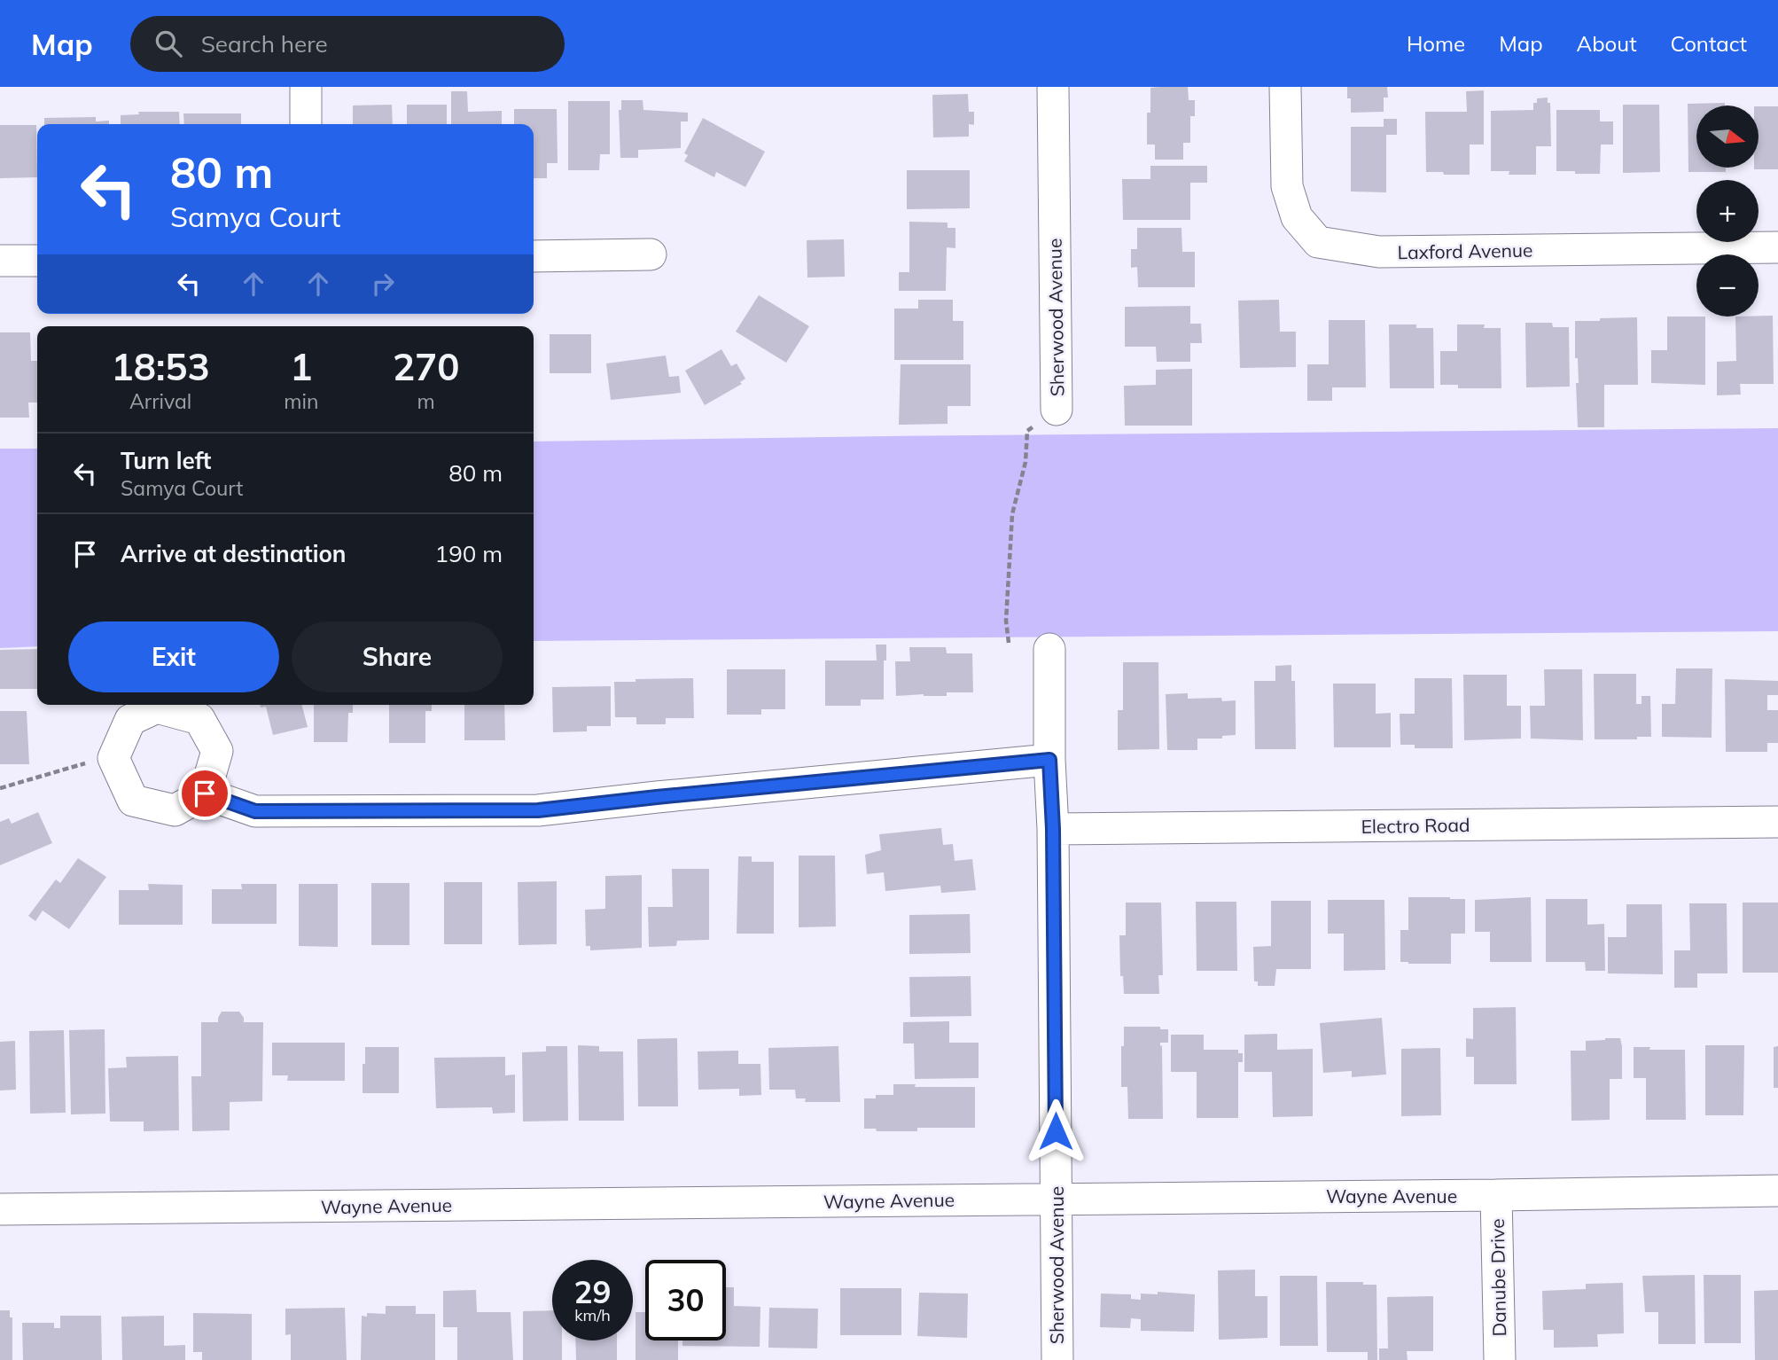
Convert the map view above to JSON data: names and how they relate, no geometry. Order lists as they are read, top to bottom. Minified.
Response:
{"streets":{"street":["Laxford Avenue","Sherwood Avenue","Electro Road","Wayne Avenue","Danube Drive"]},"crossings":[["Sherwood Avenue","Electro Road"],["Sherwood Avenue","Wayne Avenue"],["Wayne Avenue","Danube Drive"]],"north":"right","page":{"header":"Map","search":"Search here","nav":["Home","Map","About","Contact"],"map_buttons":["+","−"],"turn":["80 m","Samya Court"],"eta":["18:53","Arrival","1","min","270","m"],"list":[{"name":"Turn left","note":"Samya Court","value":"80 m"},{"name":"Arrive at destination","value":"190 m"}],"buttons":["Exit","Share"],"speed":"29 km/h","limit":"30"}}
